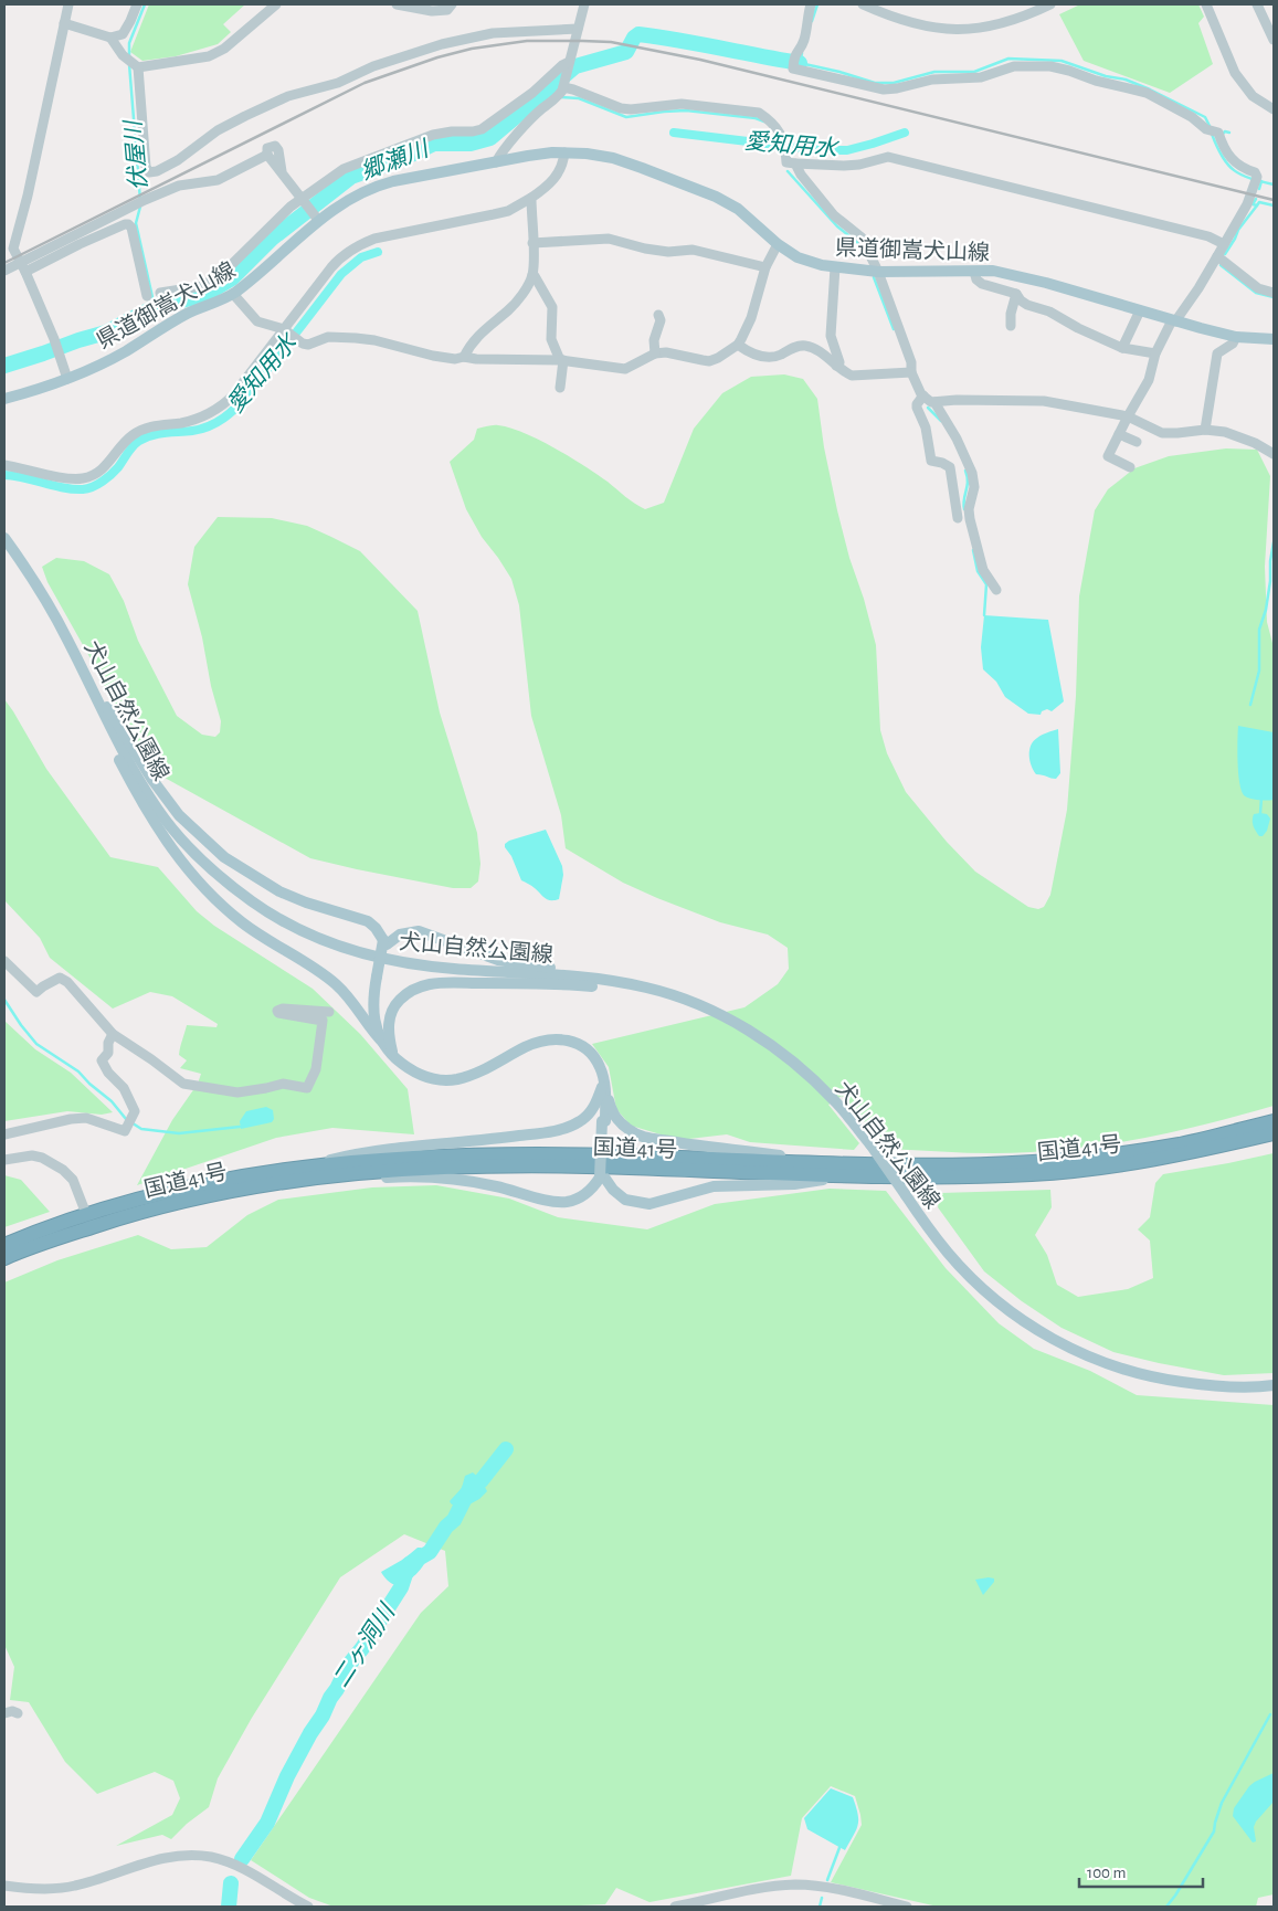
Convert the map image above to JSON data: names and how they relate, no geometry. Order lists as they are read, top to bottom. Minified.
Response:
{"streets":{"highway":["国道41号"],"main road":["県道御嵩犬山線","犬山自然公園線"]},"water":["愛知用水","伏屋川","郷瀬川","二ヶ洞川"],"scale_bar":"100 m"}
